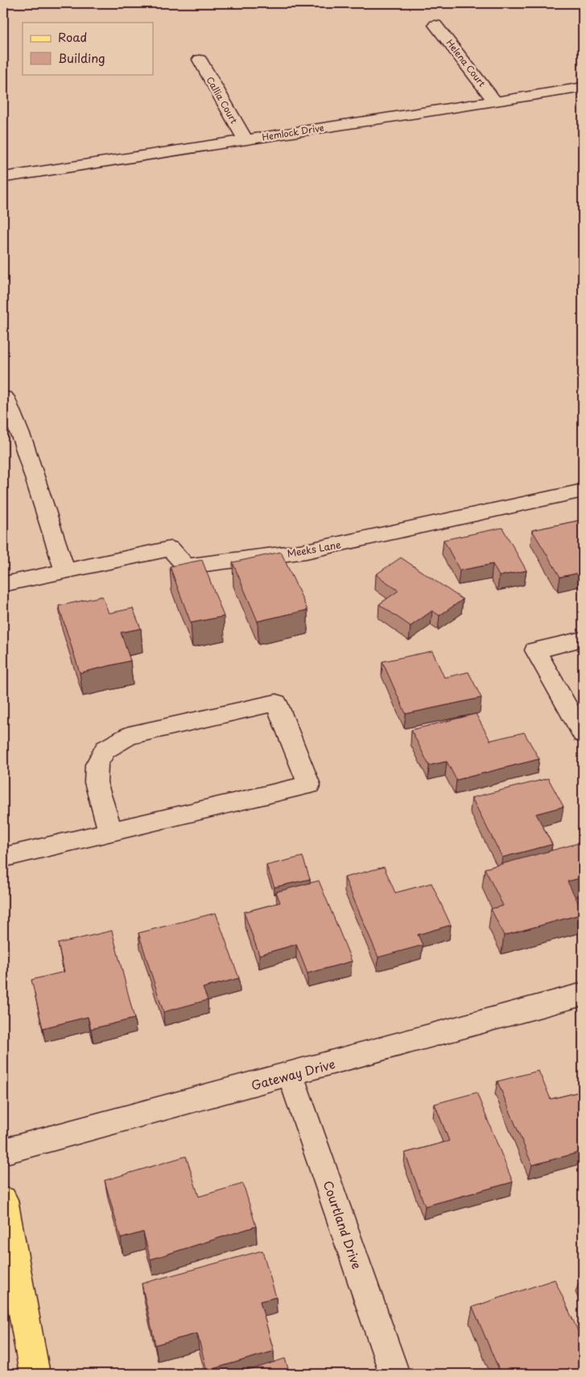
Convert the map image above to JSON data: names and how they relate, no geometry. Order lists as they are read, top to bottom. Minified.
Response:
{"streets":{"street":["Helena Court","Callia Court","Hemlock Drive","Meeks Lane","Gateway Drive","Courtland Drive"]},"crossings":[["Helena Court","Hemlock Drive"],["Callia Court","Hemlock Drive"],["Gateway Drive","Courtland Drive"]],"legend":["Road","Building"]}
